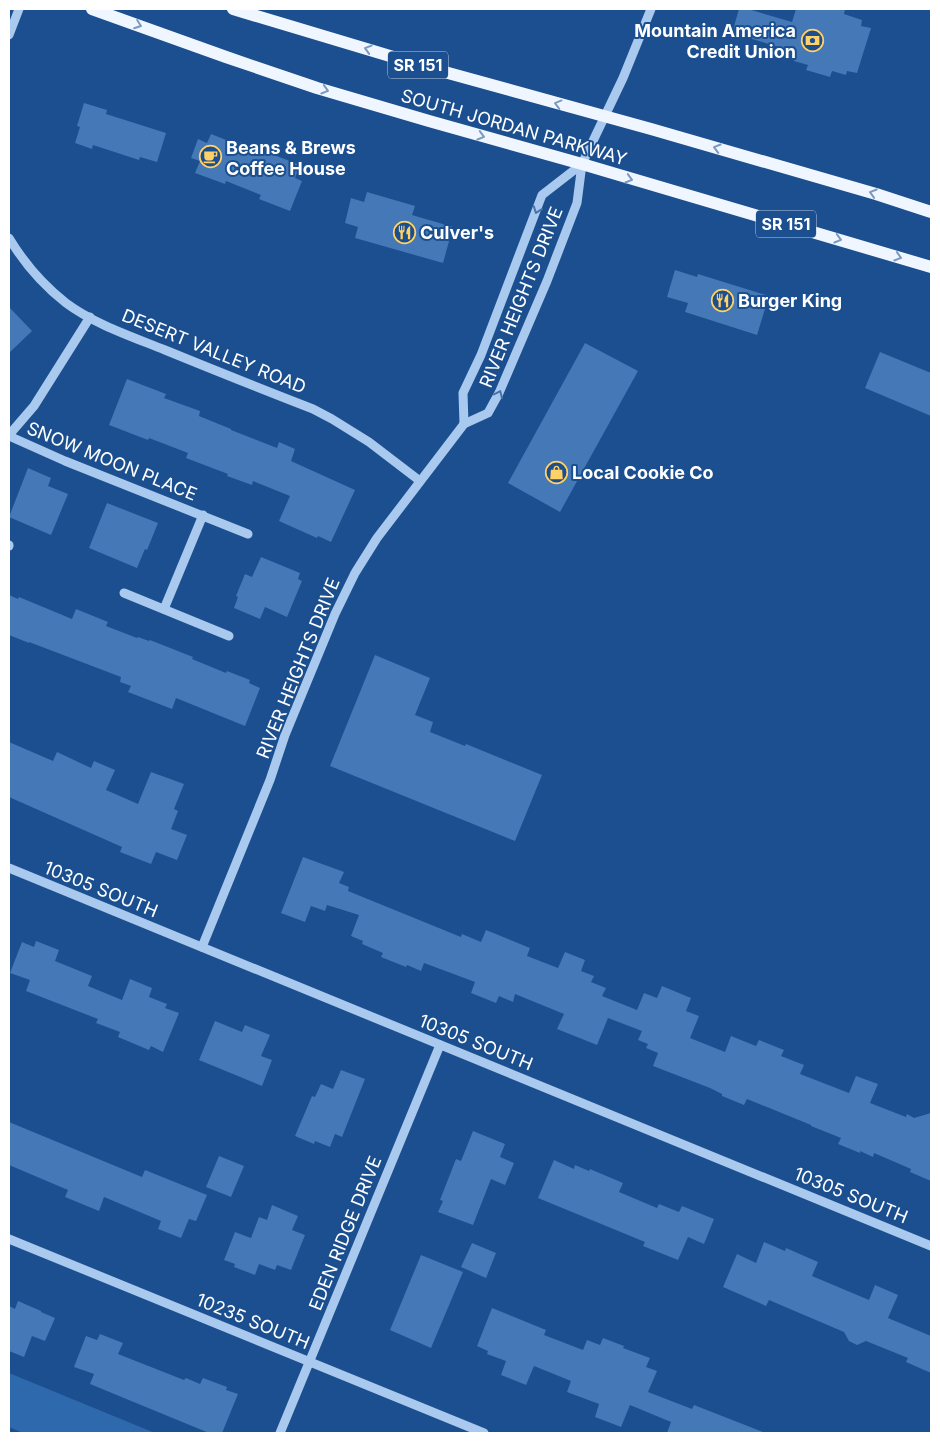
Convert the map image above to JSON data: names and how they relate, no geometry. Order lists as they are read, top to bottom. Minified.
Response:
{"streets":{"main road":["SR 151","SOUTH JORDAN PARKWAY"],"street":["RIVER HEIGHTS DRIVE","DESERT VALLEY ROAD","SNOW MOON PLACE","10305 SOUTH","EDEN RIDGE DRIVE","10235 SOUTH"]},"crossings":[["SOUTH JORDAN PARKWAY","RIVER HEIGHTS DRIVE"],["RIVER HEIGHTS DRIVE","DESERT VALLEY ROAD"],["RIVER HEIGHTS DRIVE","10305 SOUTH"],["10305 SOUTH","EDEN RIDGE DRIVE"],["EDEN RIDGE DRIVE","10235 SOUTH"]],"places":{"bank":["Mountain America Credit Union"],"cafe":["Beans & Brews Coffee House"],"restaurant":["Culver's","Burger King"],"shop":["Local Cookie Co"]}}
